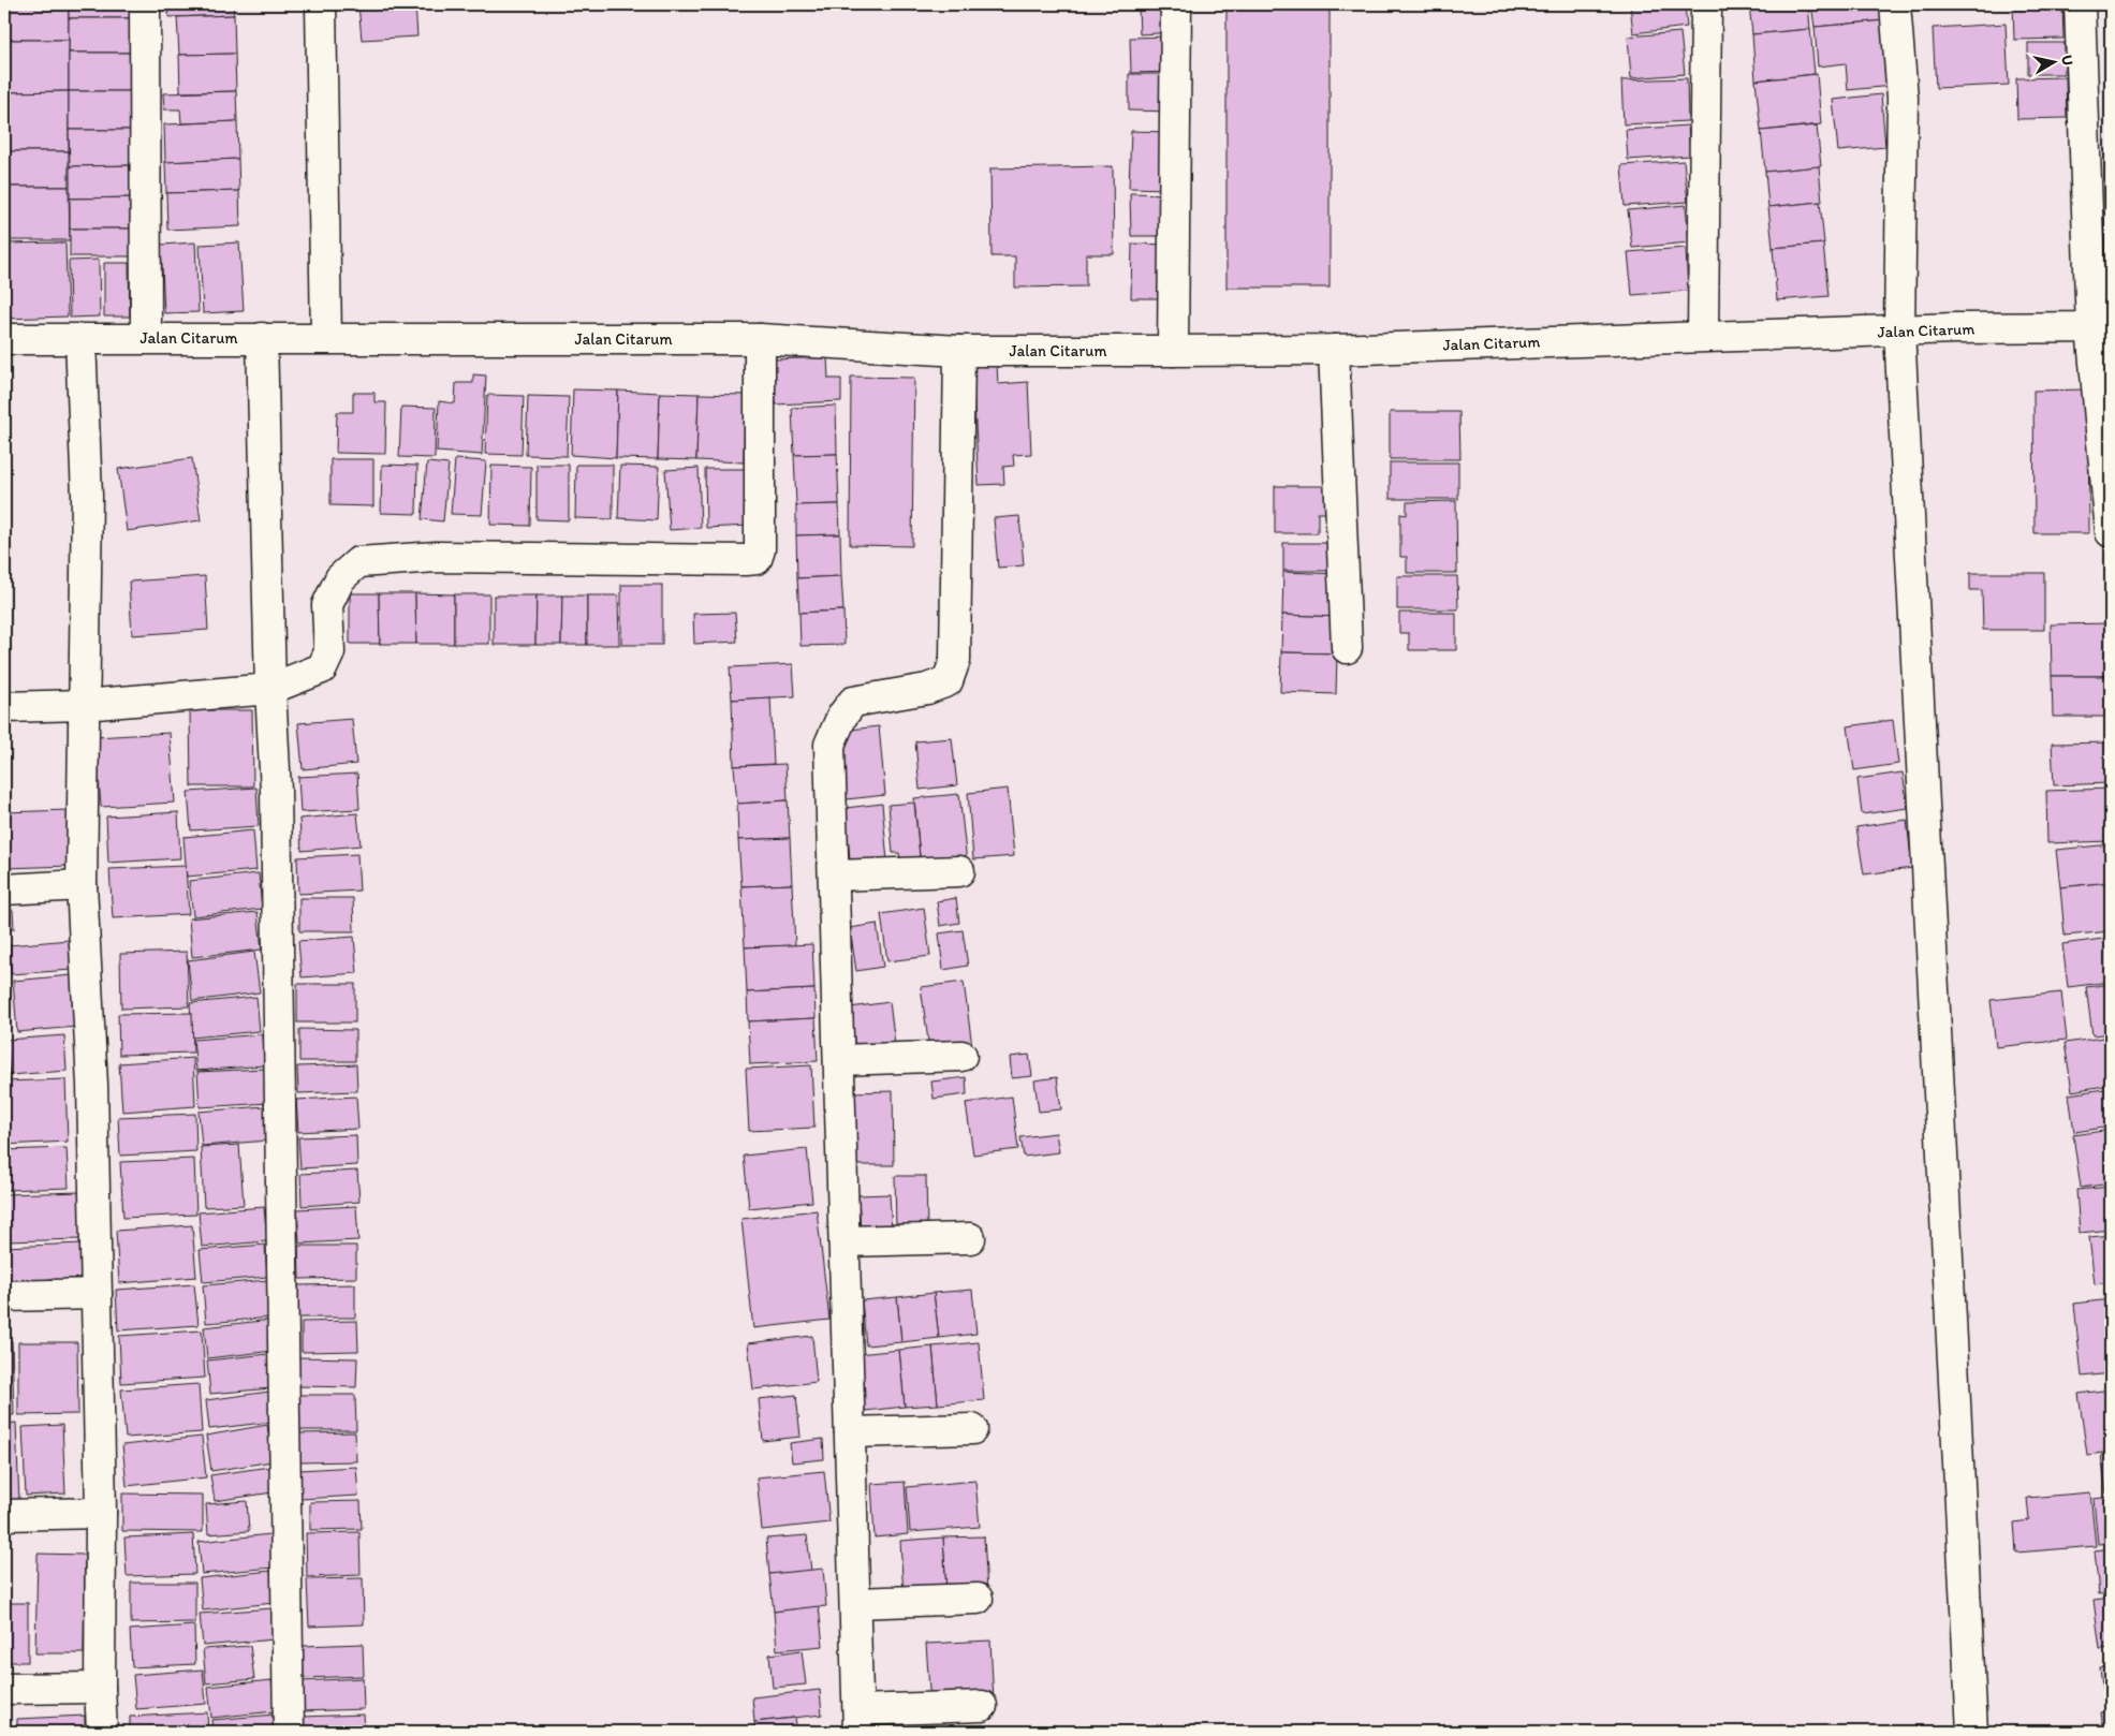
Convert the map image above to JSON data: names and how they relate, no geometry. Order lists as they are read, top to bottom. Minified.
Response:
{"streets":{"street":["Jalan Citarum"]},"north":"right"}
